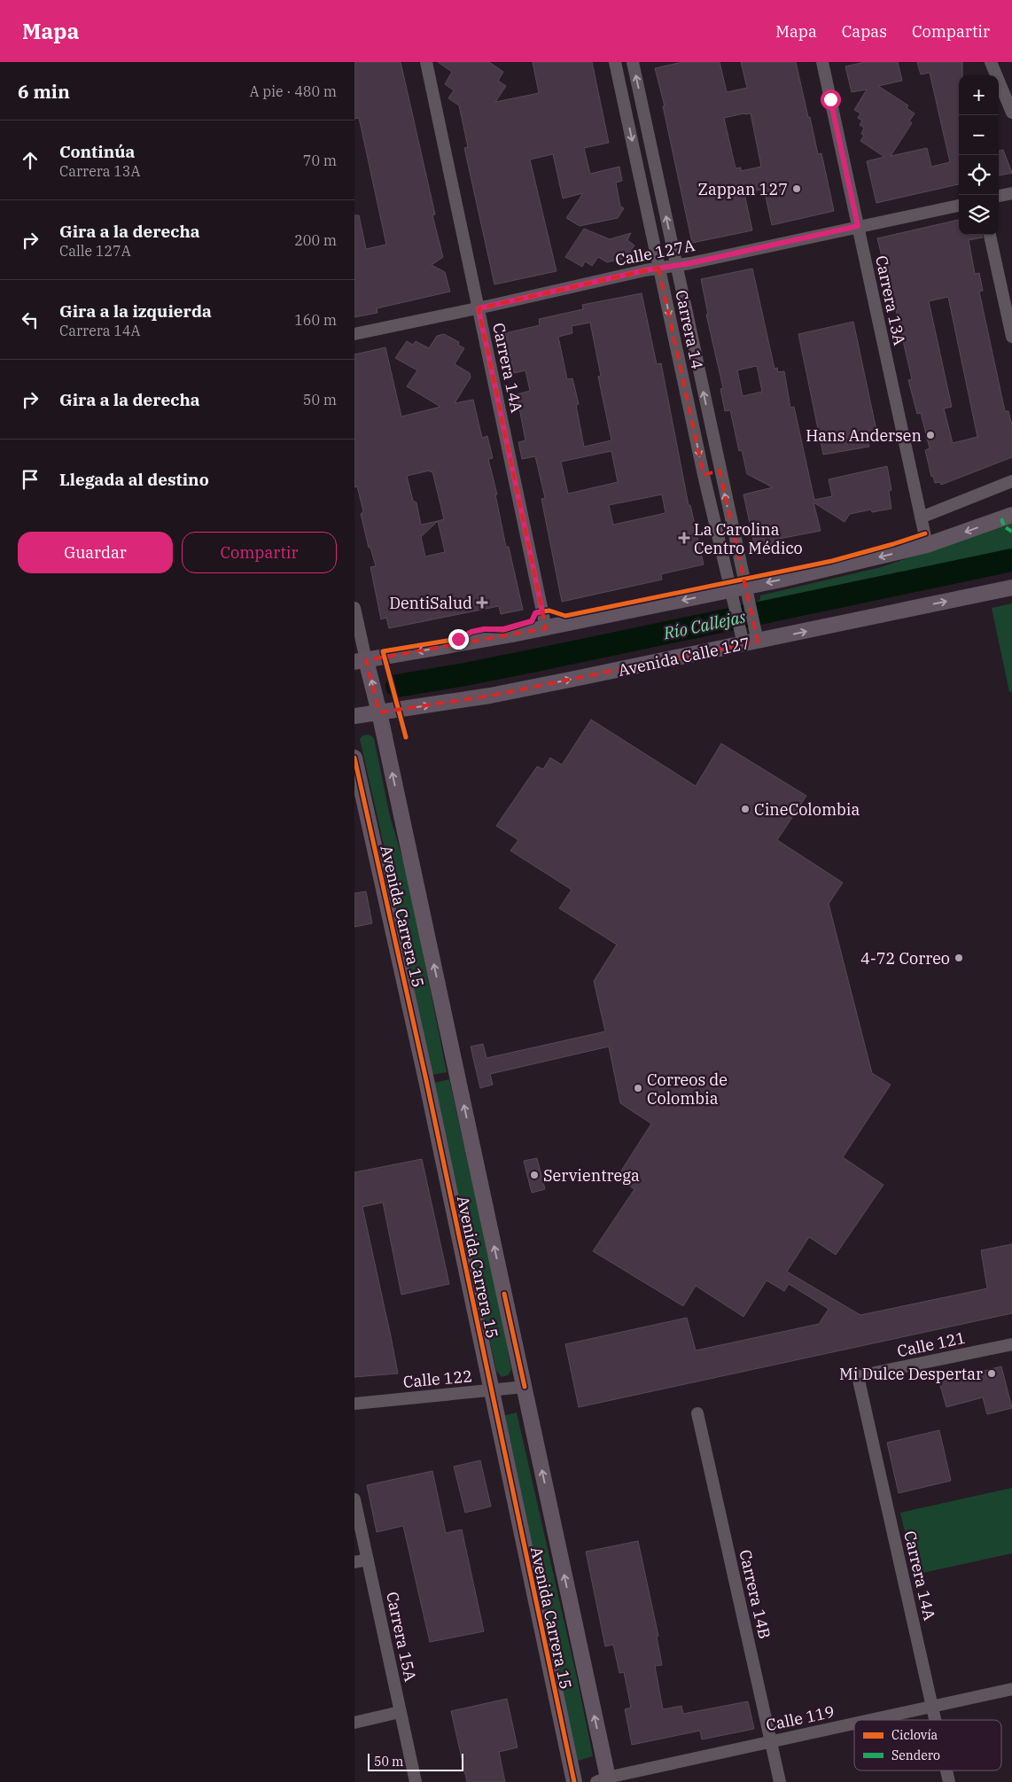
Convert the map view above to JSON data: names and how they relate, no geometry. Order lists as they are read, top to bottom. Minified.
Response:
{"streets":{"main road":["Avenida Calle 127","Avenida Carrera 15"],"street":["Calle 127A","Carrera 13A","Carrera 14","Carrera 14A","Calle 121","Calle 122","Carrera 14B","Carrera 15A","Calle 119"]},"crossings":[["Calle 127A","Carrera 13A"],["Calle 127A","Carrera 14"],["Calle 127A","Carrera 14A"],["Carrera 14","Avenida Calle 127"],["Carrera 14A","Calle 121"],["Carrera 14A","Calle 119"],["Avenida Calle 127","Avenida Carrera 15"],["Avenida Carrera 15","Calle 122"],["Avenida Carrera 15","Calle 119"],["Carrera 14B","Calle 119"]],"water":["Río Callejas"],"places":{"other":["Zappan 127","Hans Andersen","CineColombia","4-72 Correo","Correos de Colombia","Servientrega","Mi Dulce Despertar"],"health":["La Carolina Centro Médico","DentiSalud"]},"legend":["Ciclovía","Sendero"],"scale_bar":"50 m","page":{"header":"Mapa","nav":["Mapa","Capas","Compartir"],"heading":["6 min","A pie · 480 m"],"map_buttons":["+","−"],"list":[["Continúa","Carrera 13A","70 m"],["Gira a la derecha","Calle 127A","200 m"],["Gira a la izquierda","Carrera 14A","160 m"],["Gira a la derecha","50 m"],"Llegada al destino"],"buttons":["Guardar","Compartir"],"scale":"50 m"}}
